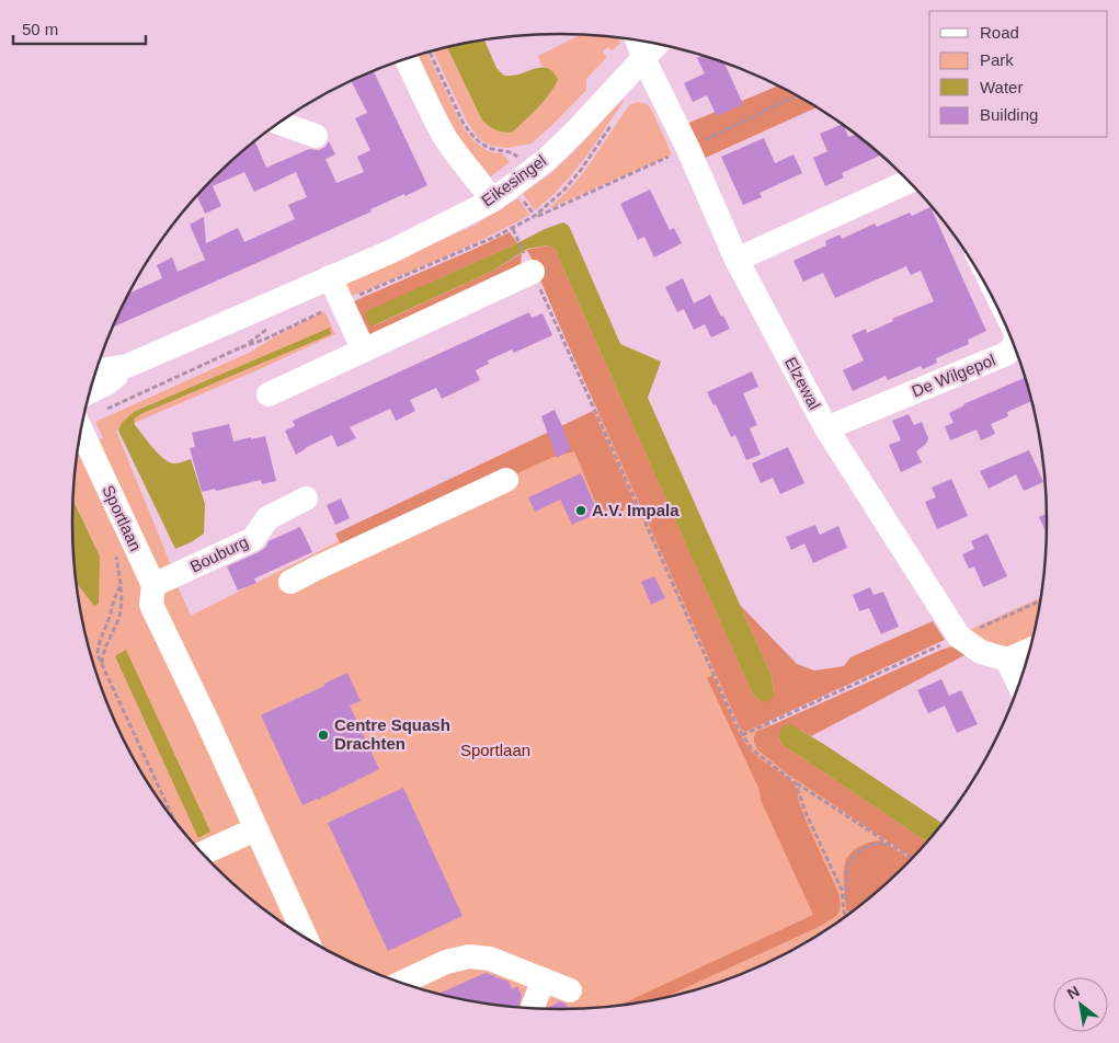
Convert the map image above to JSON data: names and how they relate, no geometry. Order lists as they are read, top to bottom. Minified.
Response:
{"streets":{"street":["Eikesingel","De Wilgepol","Elzewal","Sportlaan","Bouburg"]},"crossings":[["Eikesingel","Elzewal"],["De Wilgepol","Elzewal"],["Sportlaan","Bouburg"]],"parks":["Sportlaan"],"places":["A.V. Impala","Centre Squash Drachten"],"legend":["Road","Park","Water","Building"],"scale_bar":"50 m","north":"top left"}
